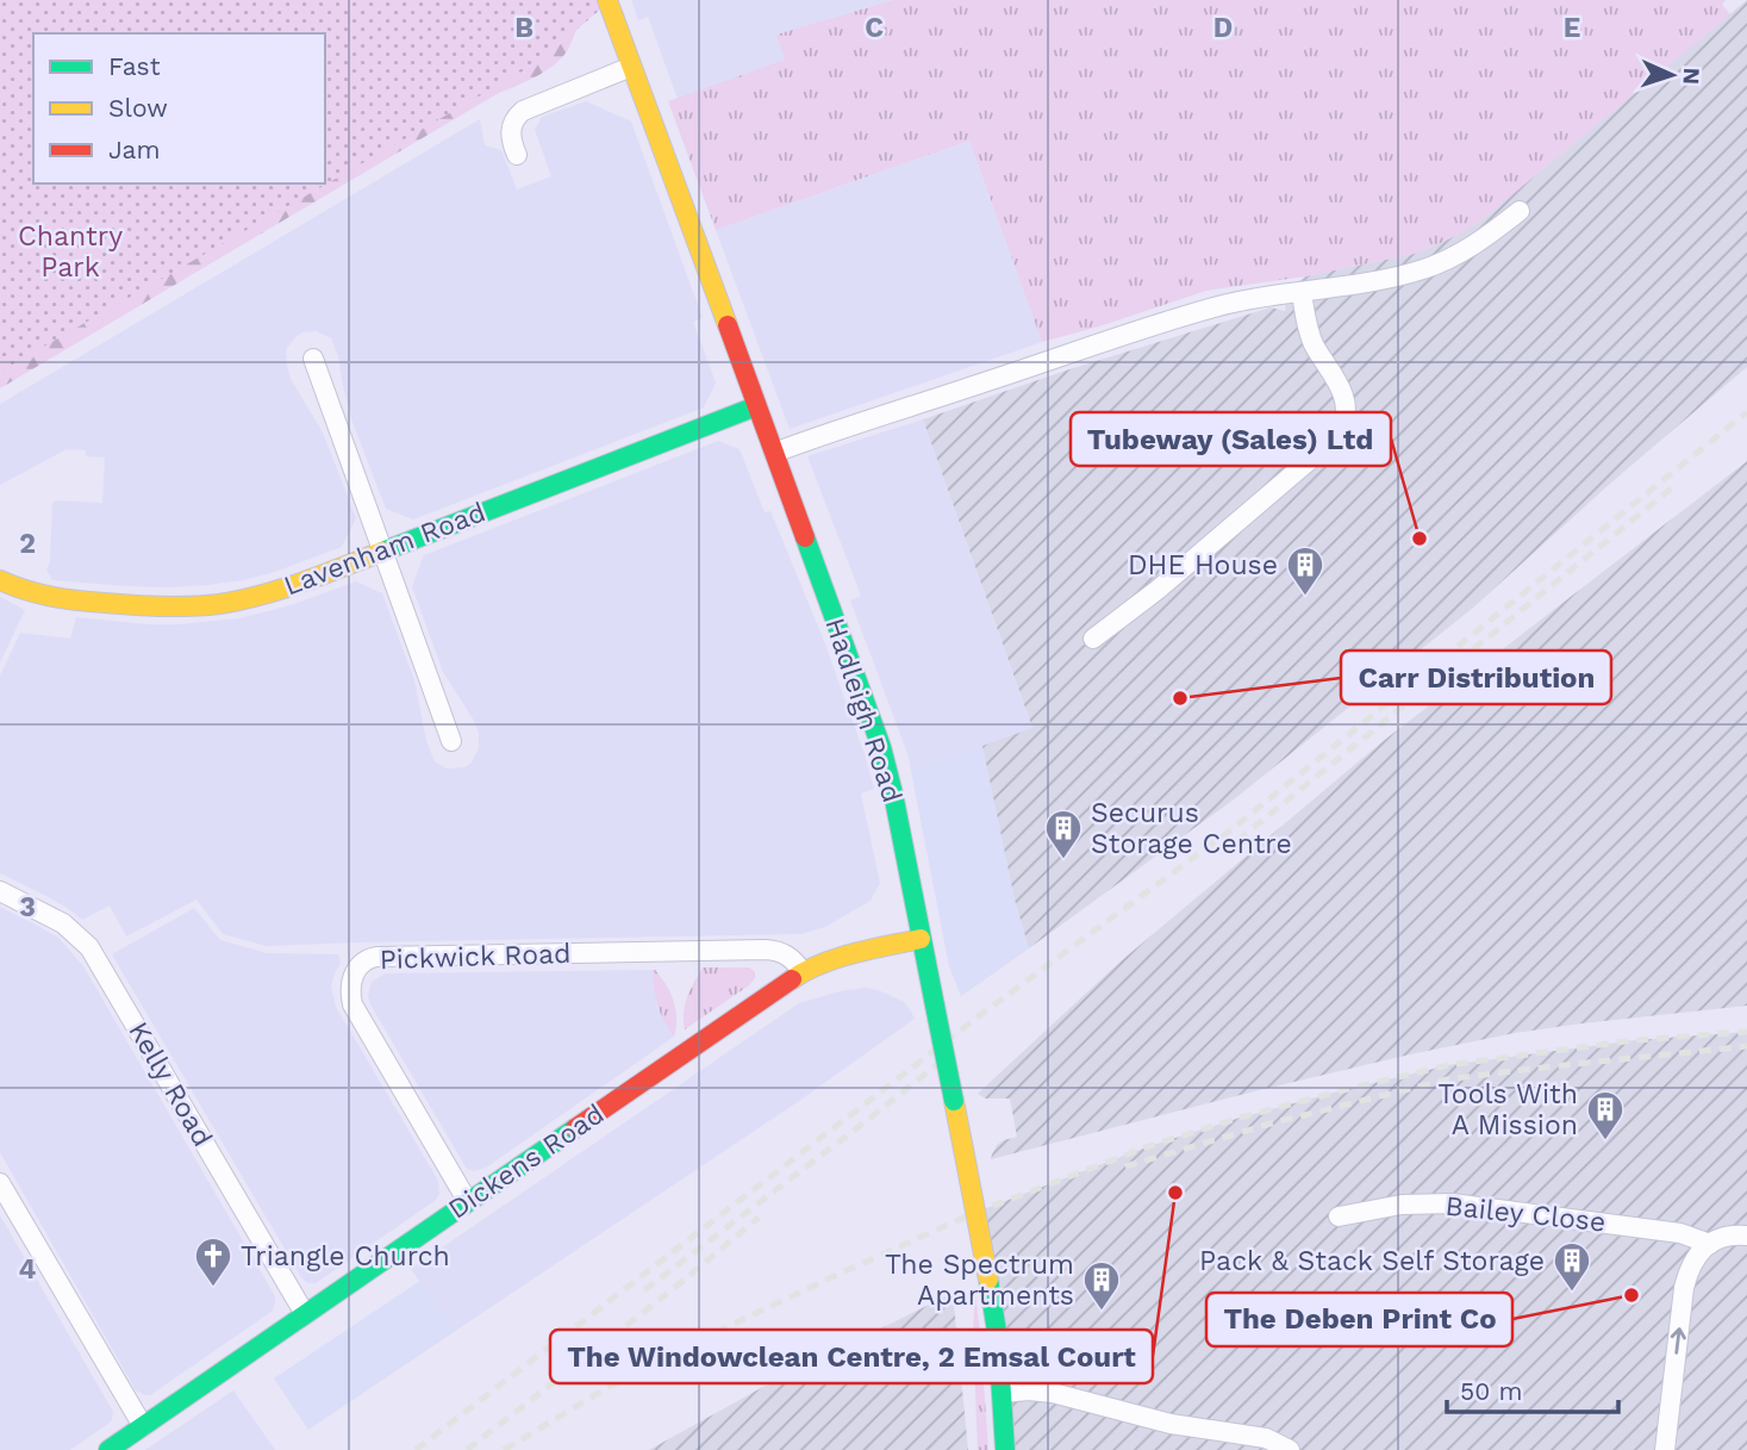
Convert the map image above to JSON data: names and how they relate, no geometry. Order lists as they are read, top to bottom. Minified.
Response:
{"streets":{"street":["Lavenham Road","Hadleigh Road","Pickwick Road","Kelly Road","Dickens Road","Bailey Close"]},"crossings":[["Lavenham Road","Hadleigh Road"],["Hadleigh Road","Dickens Road"],["Pickwick Road","Dickens Road"],["Kelly Road","Dickens Road"]],"parks":["Chantry Park"],"places":{"other":["Tubeway (Sales) Ltd","Carr Distribution","The Windowclean Centre, 2 Emsal Court","The Deben Print Co"],"building":["DHE House","Securus Storage Centre","Tools With A Mission","Pack & Stack Self Storage","The Spectrum Apartments"],"church":["Triangle Church"]},"legend":["Fast","Slow","Jam"],"scale_bar":"50 m","north":"right","grid":{"columns":["B","C","D","E"],"rows":["2","3","4"]}}
